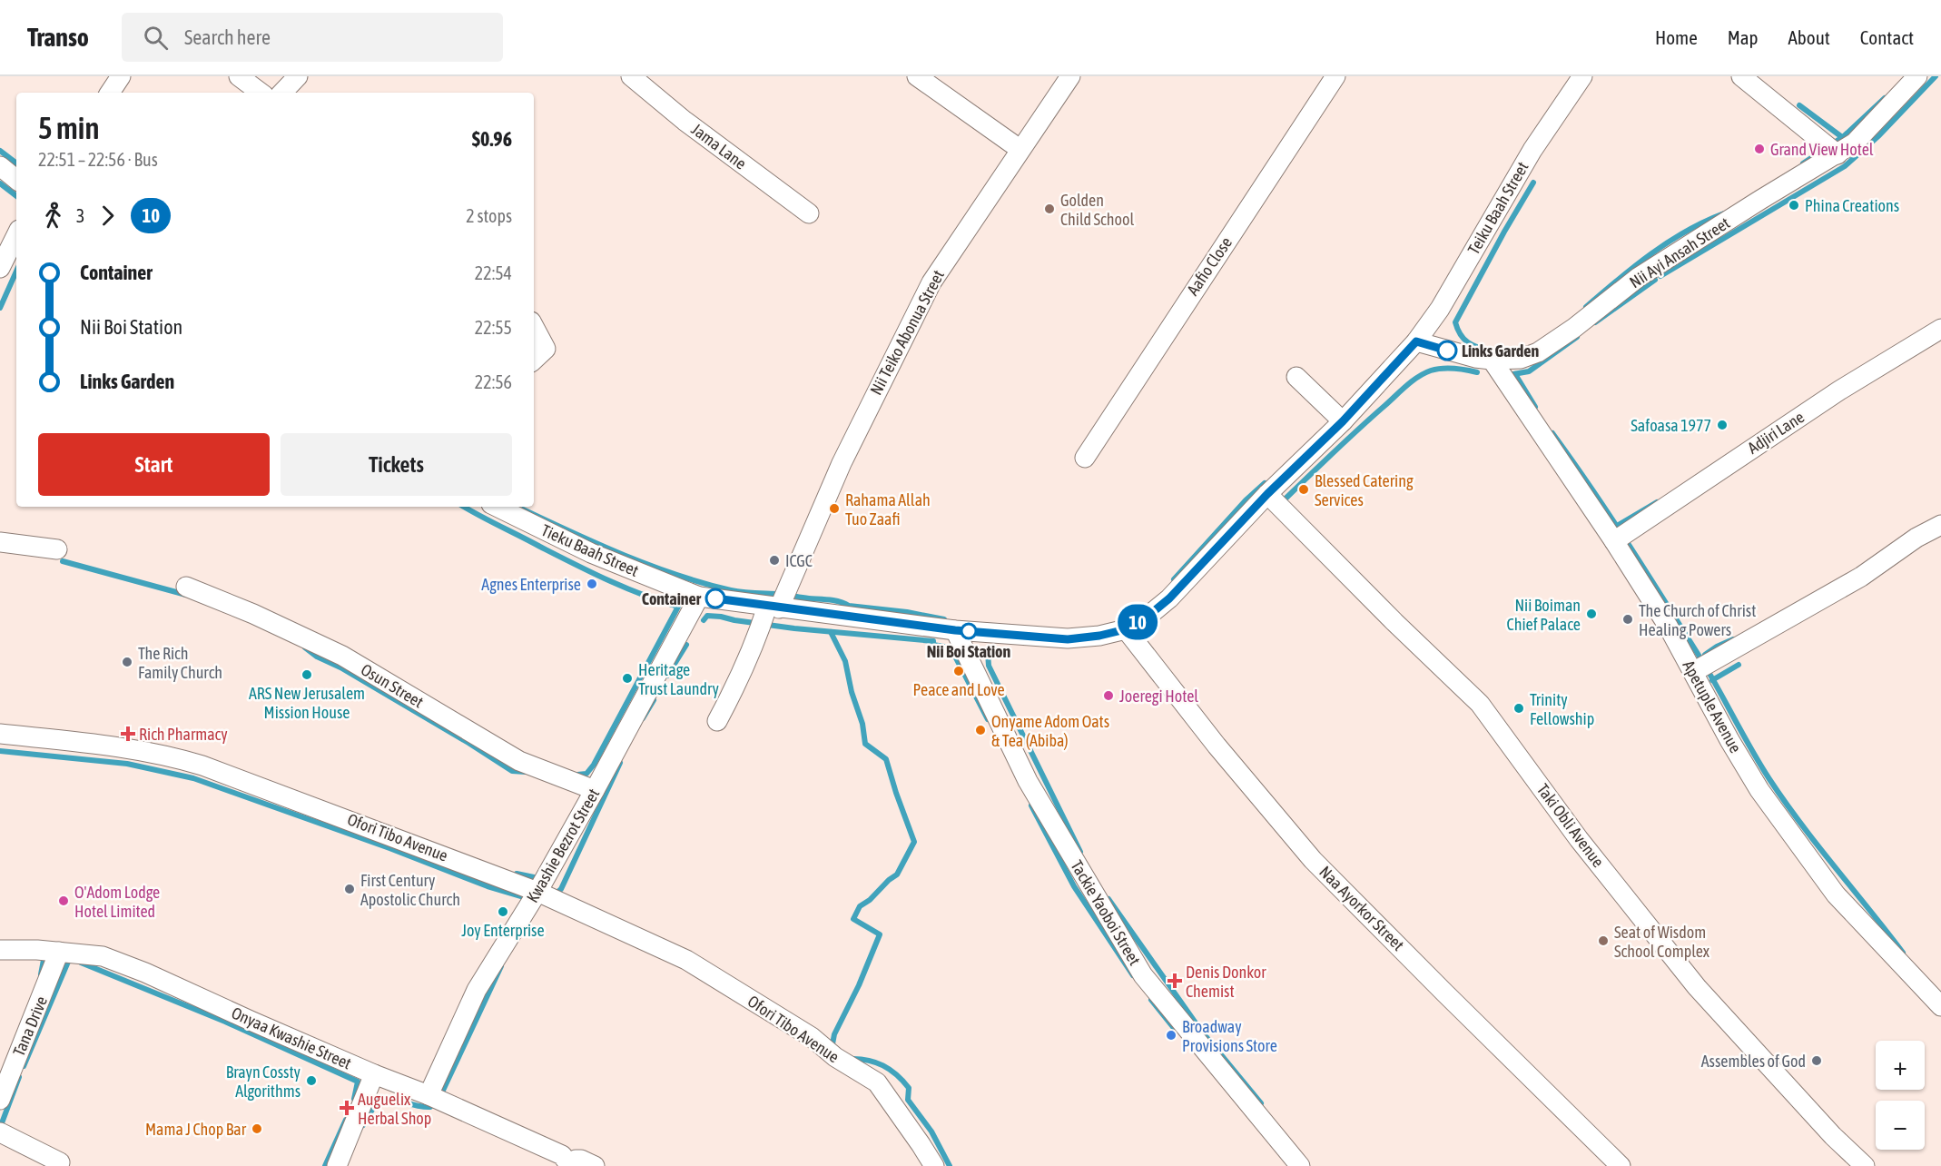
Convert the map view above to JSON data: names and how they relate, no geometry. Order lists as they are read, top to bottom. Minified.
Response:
{"streets":{"street":["Jama Lane","Teiku Baah Street","Nii Ayi Ansah Street","Aafio Close","Nii Teiko Abonua Street","Adjiri Lane","Tieku Baah Street","Osun Street","Apetuple Avenue","Taki Obli Avenue","Ofori Tibo Avenue","Kwashie Bezrot Street","Naa Ayorkor Street","Tackie Yaoboi Street","Tana Drive","Onyaa Kwashie Street"]},"crossings":[["Teiku Baah Street","Nii Ayi Ansah Street"],["Teiku Baah Street","Tieku Baah Street"],["Nii Ayi Ansah Street","Tieku Baah Street"],["Nii Ayi Ansah Street","Apetuple Avenue"],["Nii Teiko Abonua Street","Tieku Baah Street"],["Adjiri Lane","Apetuple Avenue"],["Tieku Baah Street","Taki Obli Avenue"],["Tieku Baah Street","Kwashie Bezrot Street"],["Tieku Baah Street","Naa Ayorkor Street"],["Tieku Baah Street","Tackie Yaoboi Street"],["Osun Street","Kwashie Bezrot Street"],["Ofori Tibo Avenue","Kwashie Bezrot Street"],["Kwashie Bezrot Street","Onyaa Kwashie Street"],["Tana Drive","Onyaa Kwashie Street"]],"places":{"other":["Grand View Hotel","Phina Creations","Golden Child School","Links Garden","Safoasa 1977","Blessed Catering Services","Rahama Allah Tuo Zaafi","ICGC","Agnes Enterprise","Container","Nii Boiman Chief Palace","The Church of Christ Healing Powers","Nii Boi Station","The Rich Family Church","Peace and Love","ARS New Jerusalem Mission House","Heritage Trust Laundry","Joeregi Hotel","Trinity Fellowship","Onyame Adom Oats & Tea (Abiba)","First Century Apostolic Church","O'Adom Lodge Hotel Limited","Joy Enterprise","Seat of Wisdom School Complex","Broadway Provisions Store","Assembles of God","Brayn Cossty Algorithms","Mama J Chop Bar"],"health":["Rich Pharmacy","Denis Donkor Chemist","Auguelix Herbal Shop"]},"lines":["bus line 10"],"page":{"header":"Transo","search":"Search here","nav":["Home","Map","About","Contact"],"on_map":"10","heading":["5 min","22:51 – 22:56 · Bus","$0.96"],"legs":["3","10","2 stops"],"list":[{"name":"Container","value":"22:54"},{"name":"Nii Boi Station","value":"22:55"},{"name":"Links Garden","value":"22:56"}],"buttons":["Start","Tickets"],"map_buttons":["+","−"]}}
